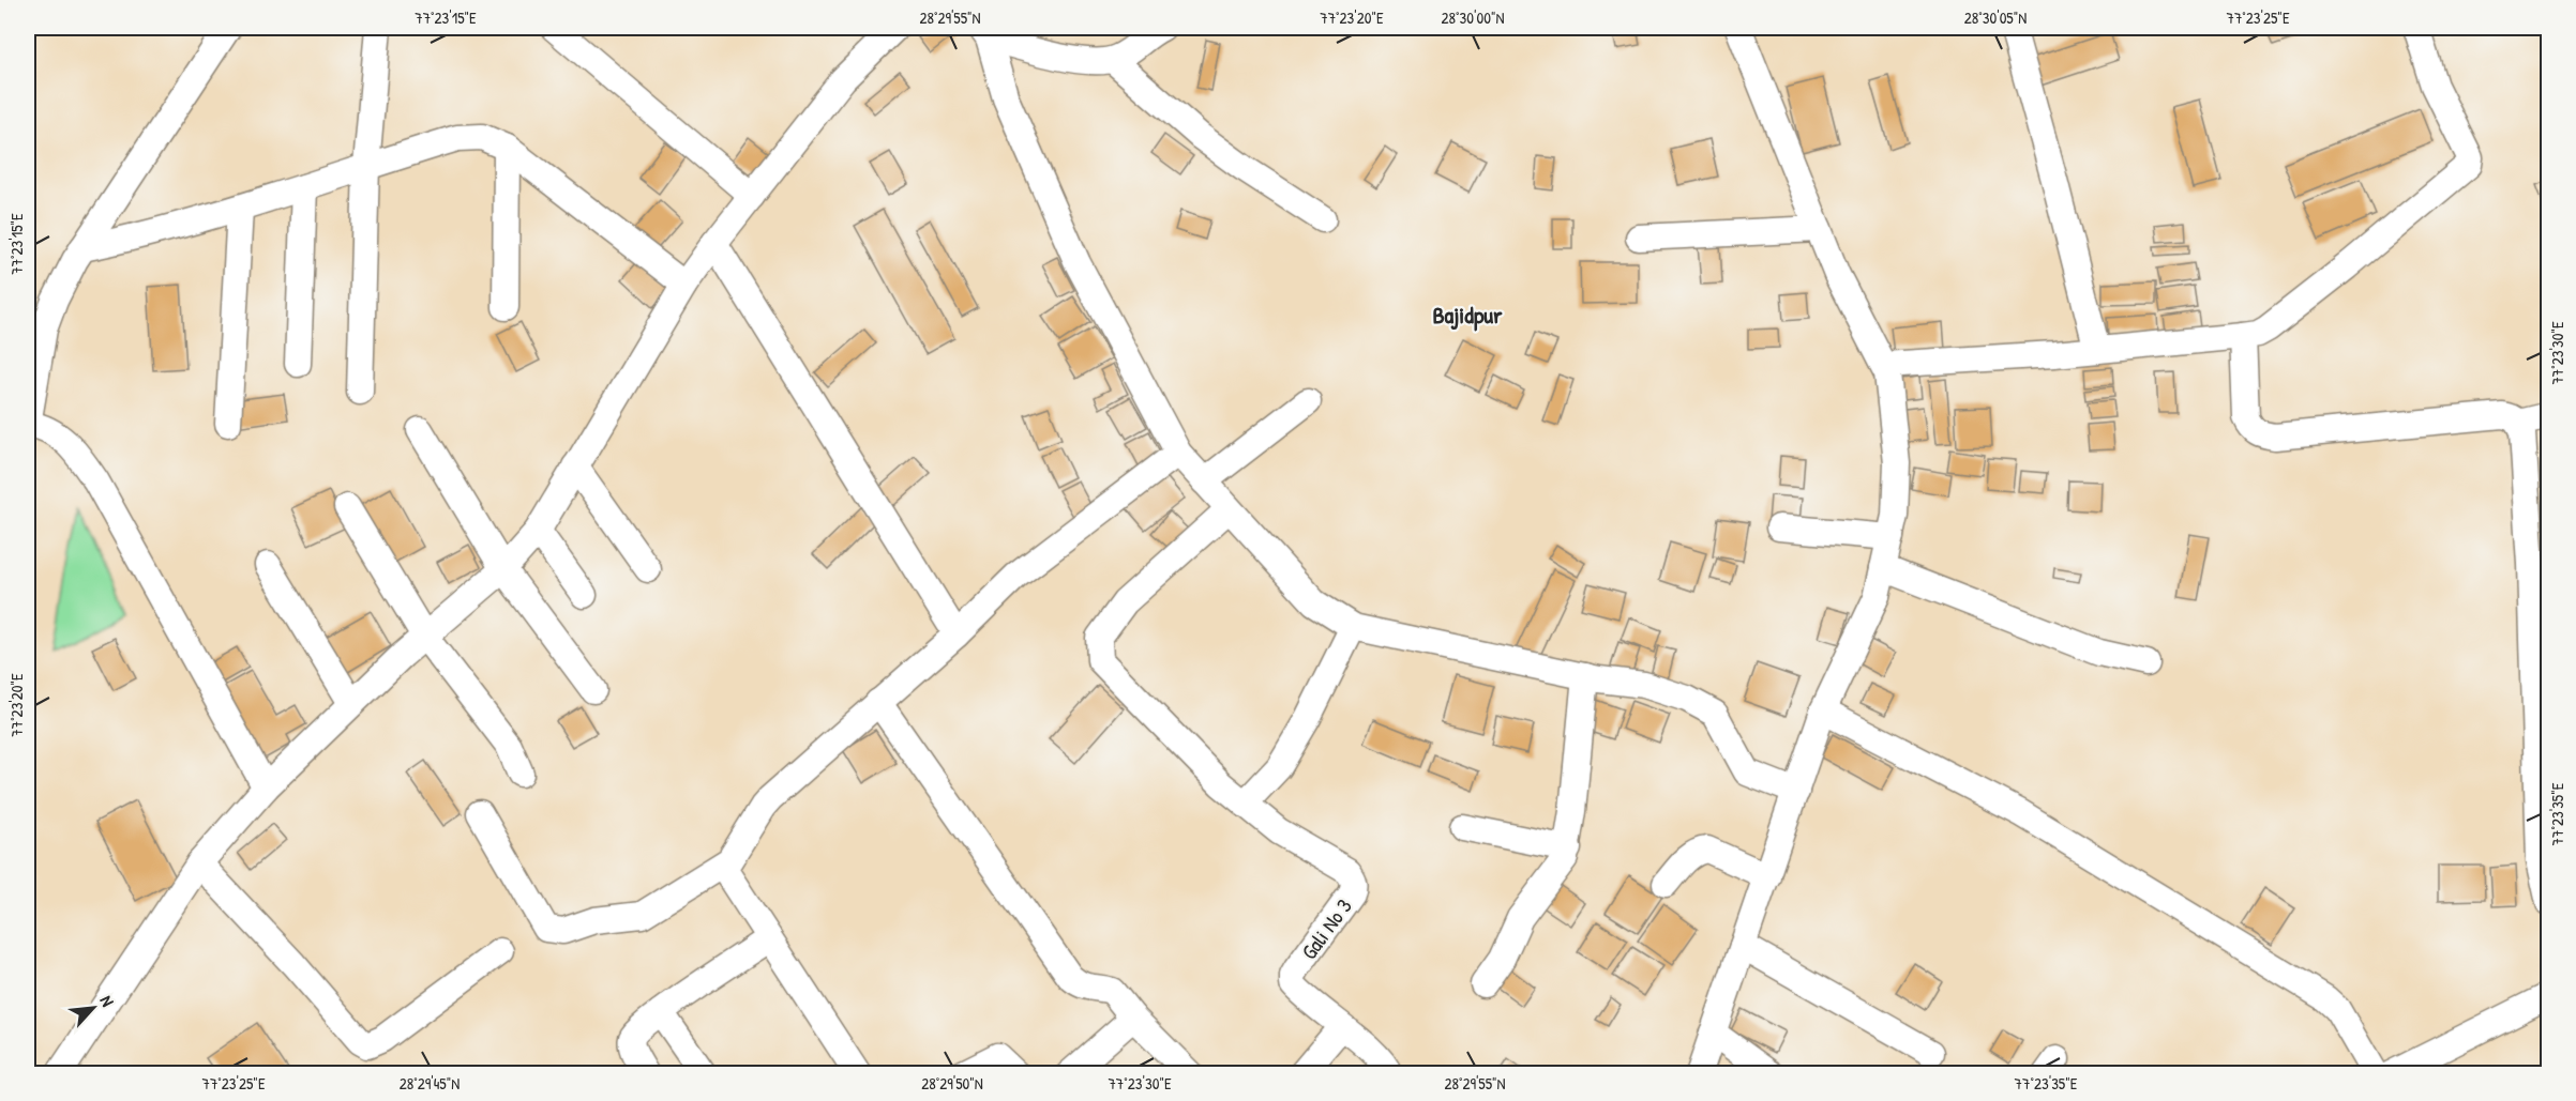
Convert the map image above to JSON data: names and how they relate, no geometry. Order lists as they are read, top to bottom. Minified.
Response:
{"streets":{"street":["Gali No 3"]},"districts":["Bajidpur"],"north":"top right","coordinates":["77°23'15\"E","28°29'55\"N","77°23'20\"E","28°30'00\"N","28°30'05\"N","77°23'25\"E","77°23'30\"E","77°23'35\"E","28°29'45\"N","28°29'50\"N"]}
